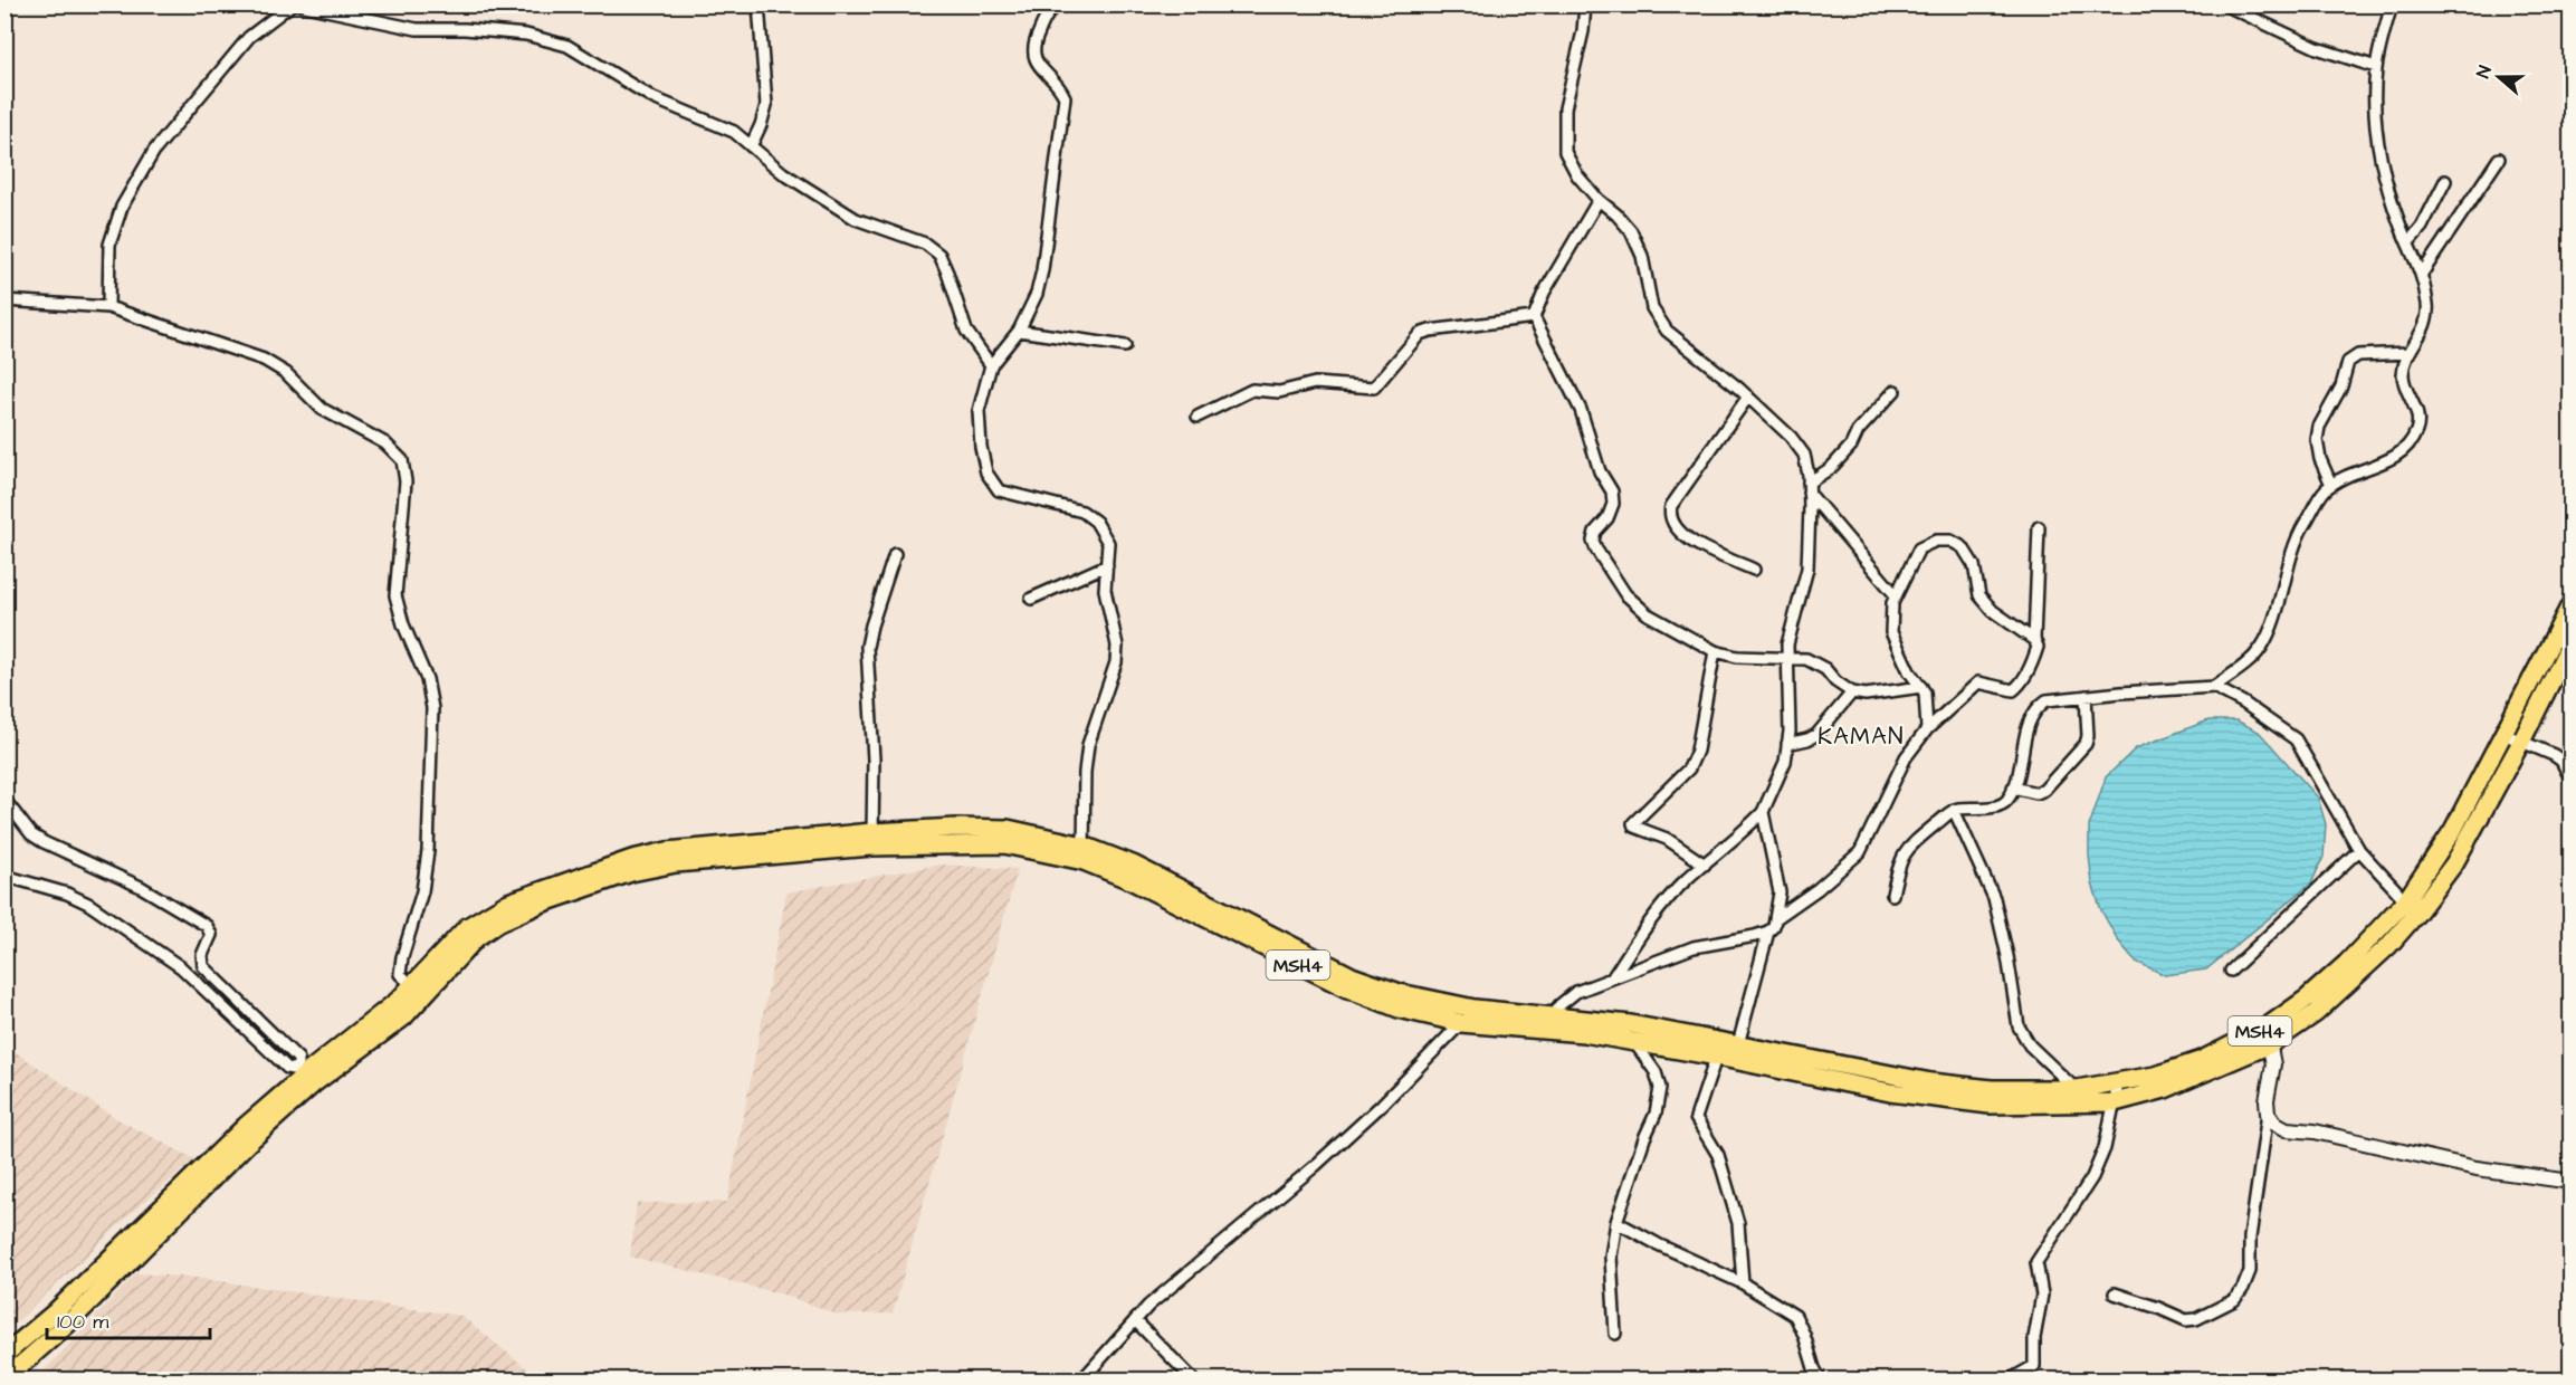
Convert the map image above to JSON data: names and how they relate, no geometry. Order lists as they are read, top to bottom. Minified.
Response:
{"streets":{"main road":["MSH4"]},"districts":["KAMAN"],"scale_bar":"100 m","north":"left"}
